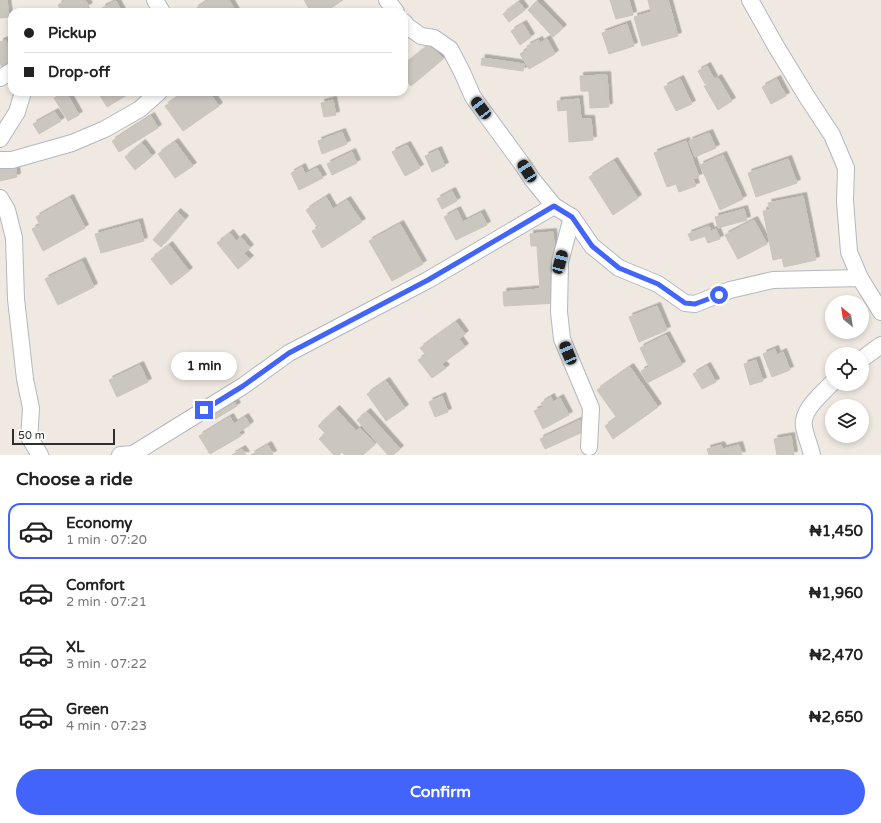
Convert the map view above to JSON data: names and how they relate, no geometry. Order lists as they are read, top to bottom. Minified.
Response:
{"scale_bar":"50 m","north":"top left","page":{"banner":["Pickup","Drop-off"],"bubble":"1 min","scale":"50 m","heading":"Choose a ride","list":[{"name":"Economy","note":"1 min · 07:20","value":"₦1,450"},{"name":"Comfort","note":"2 min · 07:21","value":"₦1,960"},{"name":"XL","note":"3 min · 07:22","value":"₦2,470"},{"name":"Green","note":"4 min · 07:23","value":"₦2,650"}],"buttons":"Confirm"}}
